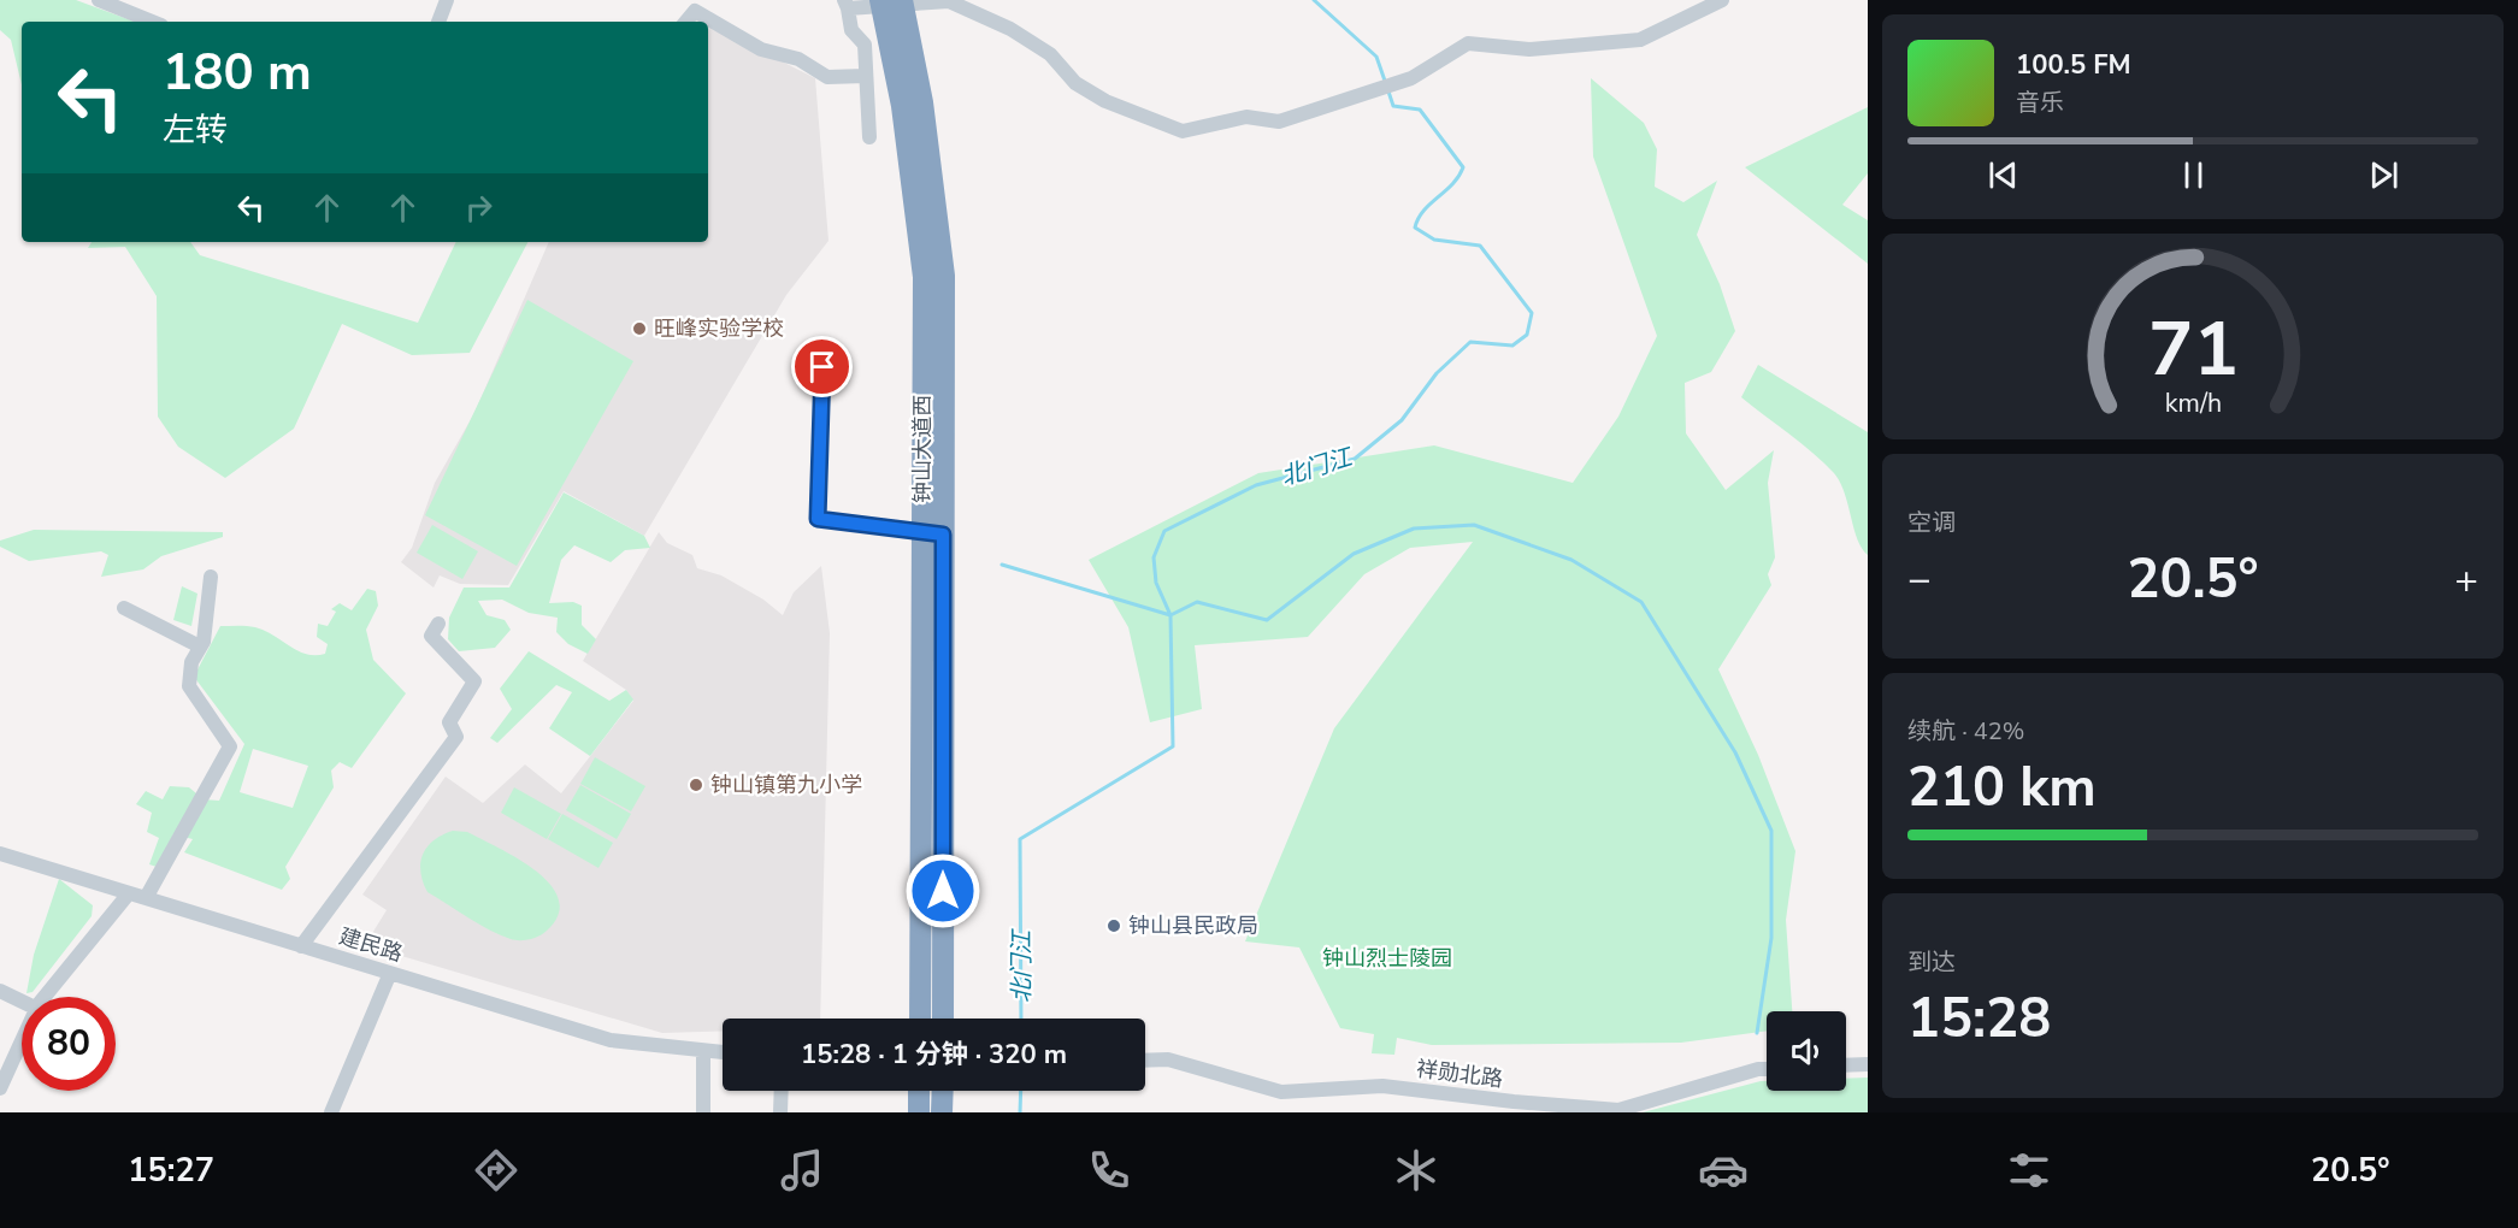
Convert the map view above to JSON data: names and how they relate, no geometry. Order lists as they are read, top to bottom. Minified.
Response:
{"streets":{"highway":["钟山大道西"],"street":["建民路","祥勋北路"]},"water":["北门江"],"parks":["钟山烈士陵园"],"places":["旺峰实验学校","钟山镇第九小学","钟山县民政局"],"page":{"turn":["180 m","左转"],"song":["100.5 FM","音乐"],"tile":["空调",["续航 · 42%","210 km"],["到达","15:28"]],"heat":["−","20.5°","+"],"limit":"80","trip":"15:28 · 1 分钟 · 320 m","tabs":["15:27","20.5°"],"gauge":["71","km/h"]}}
